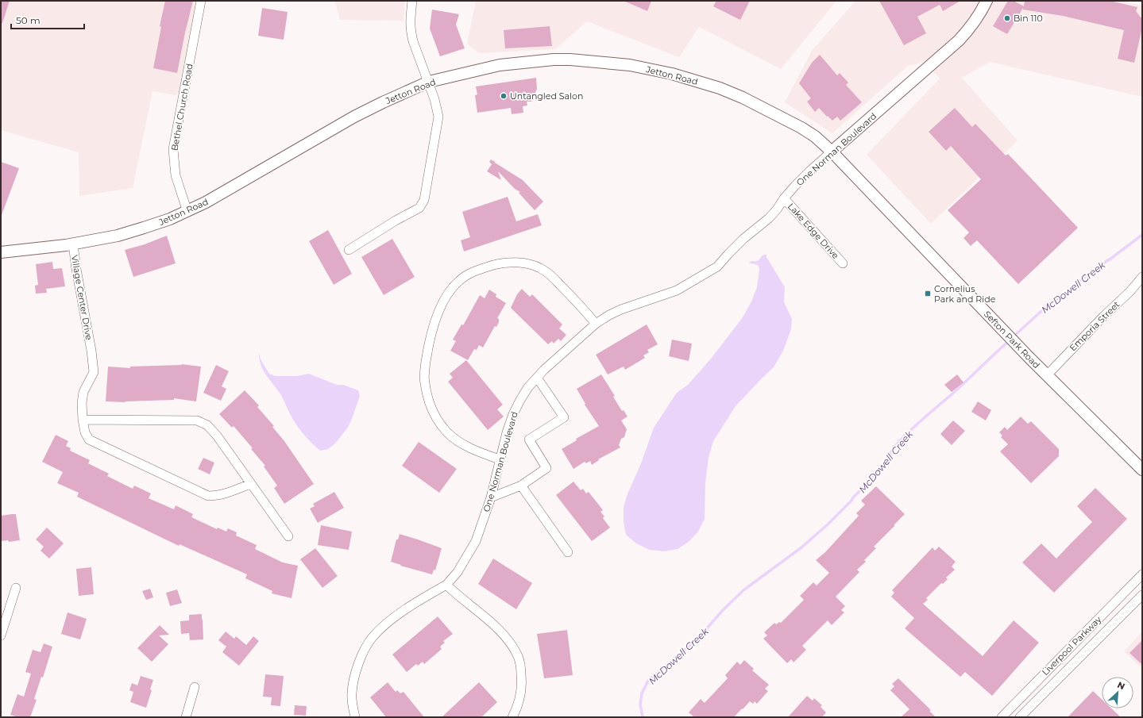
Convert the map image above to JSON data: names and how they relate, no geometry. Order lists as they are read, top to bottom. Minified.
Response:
{"streets":{"street":["Jetton Road","Bethel Church Road","One Norman Boulevard","Lake Edge Drive","Village Center Drive","Emporia Street","Sefton Park Road","Liverpool Parkway"]},"crossings":[["Jetton Road","Bethel Church Road"],["Jetton Road","One Norman Boulevard"],["Jetton Road","Village Center Drive"],["Jetton Road","Sefton Park Road"],["One Norman Boulevard","Lake Edge Drive"],["One Norman Boulevard","Sefton Park Road"],["Emporia Street","Sefton Park Road"]],"water":["McDowell Creek"],"places":{"other":["Bin 110","Untangled Salon"],"transit":["Cornelius Park and Ride"]},"scale_bar":"50 m","north":"top right"}
